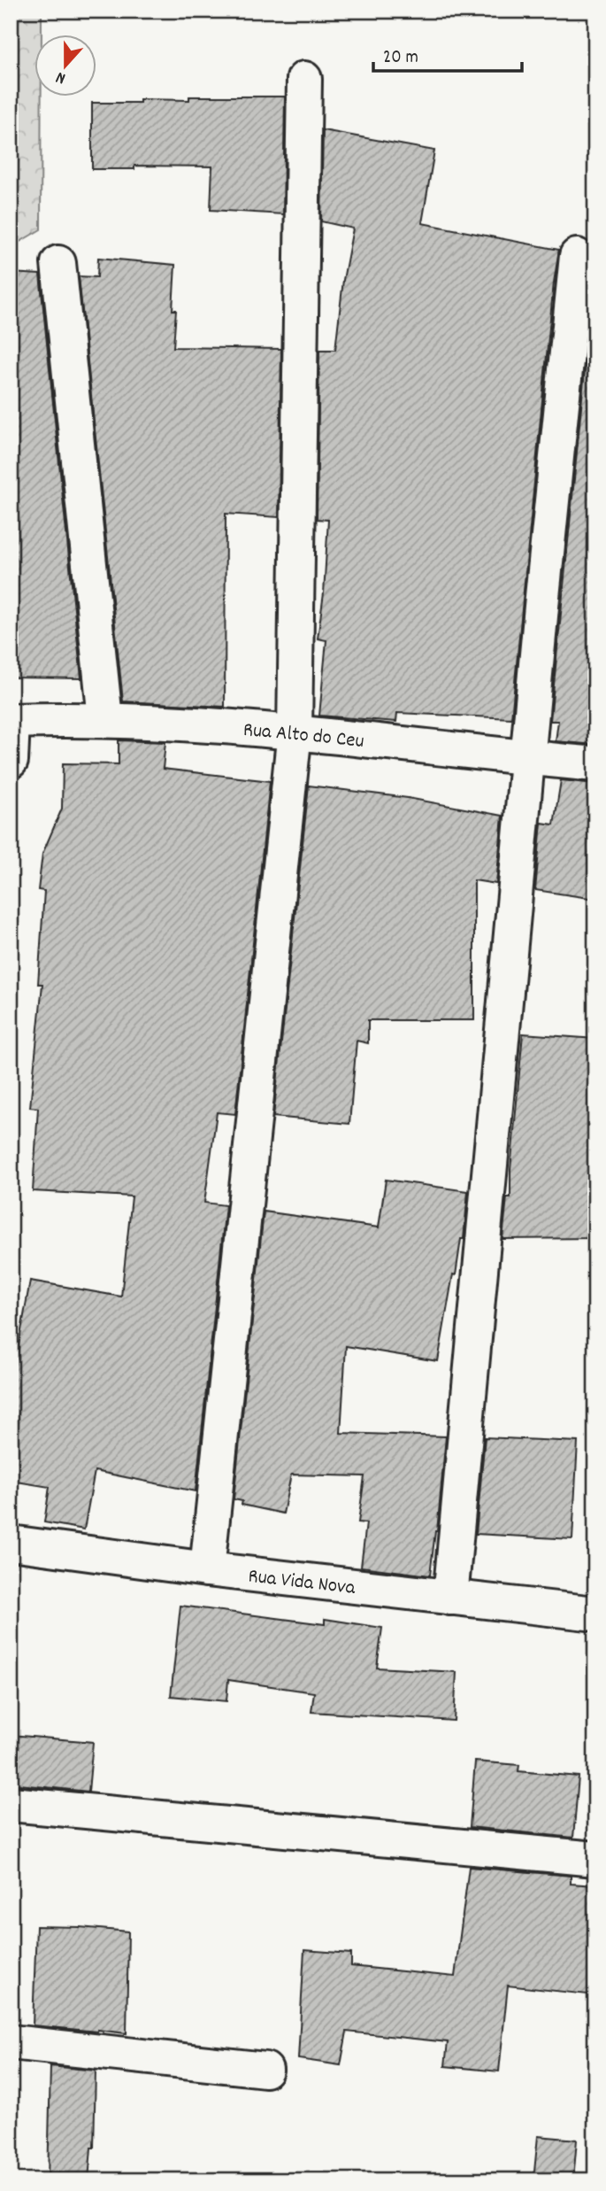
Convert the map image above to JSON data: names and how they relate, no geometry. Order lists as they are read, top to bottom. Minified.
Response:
{"streets":{"street":["Rua Alto do Ceu","Rua Vida Nova"]},"scale_bar":"20 m","north":"bottom"}
